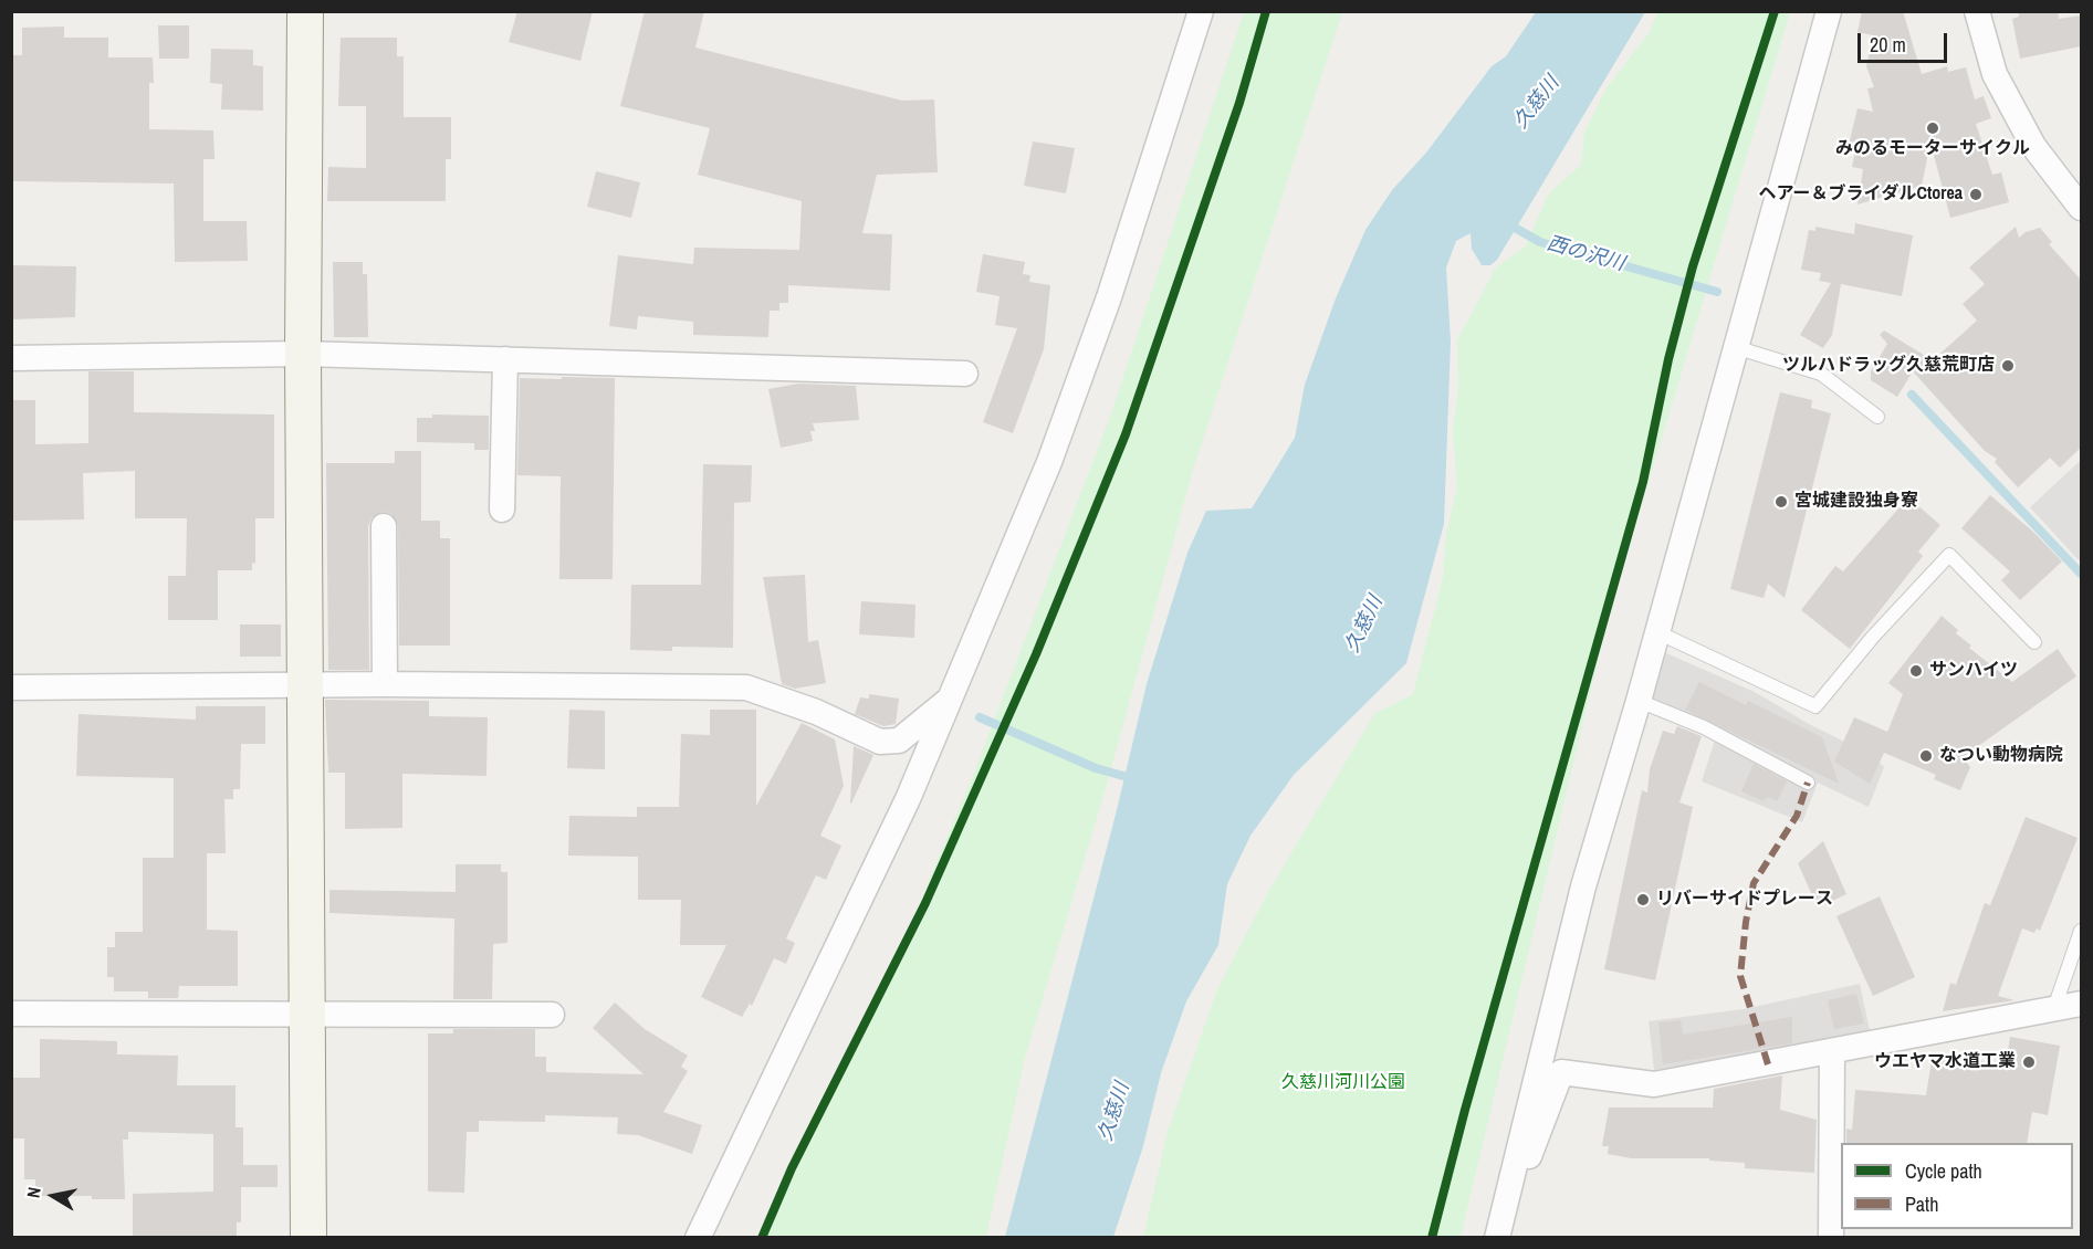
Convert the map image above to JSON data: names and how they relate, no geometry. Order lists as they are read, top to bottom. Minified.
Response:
{"water":["久慈川","西の沢川"],"parks":["久慈川河川公園"],"places":["みのるモーターサイクル","ヘアー＆ブライダルCtorea","ツルハドラッグ久慈荒町店","宮城建設独身寮","サンハイツ","なつい動物病院","リバーサイドプレース","ウエヤマ水道工業"],"legend":["Cycle path","Path"],"scale_bar":"20 m","north":"left"}
